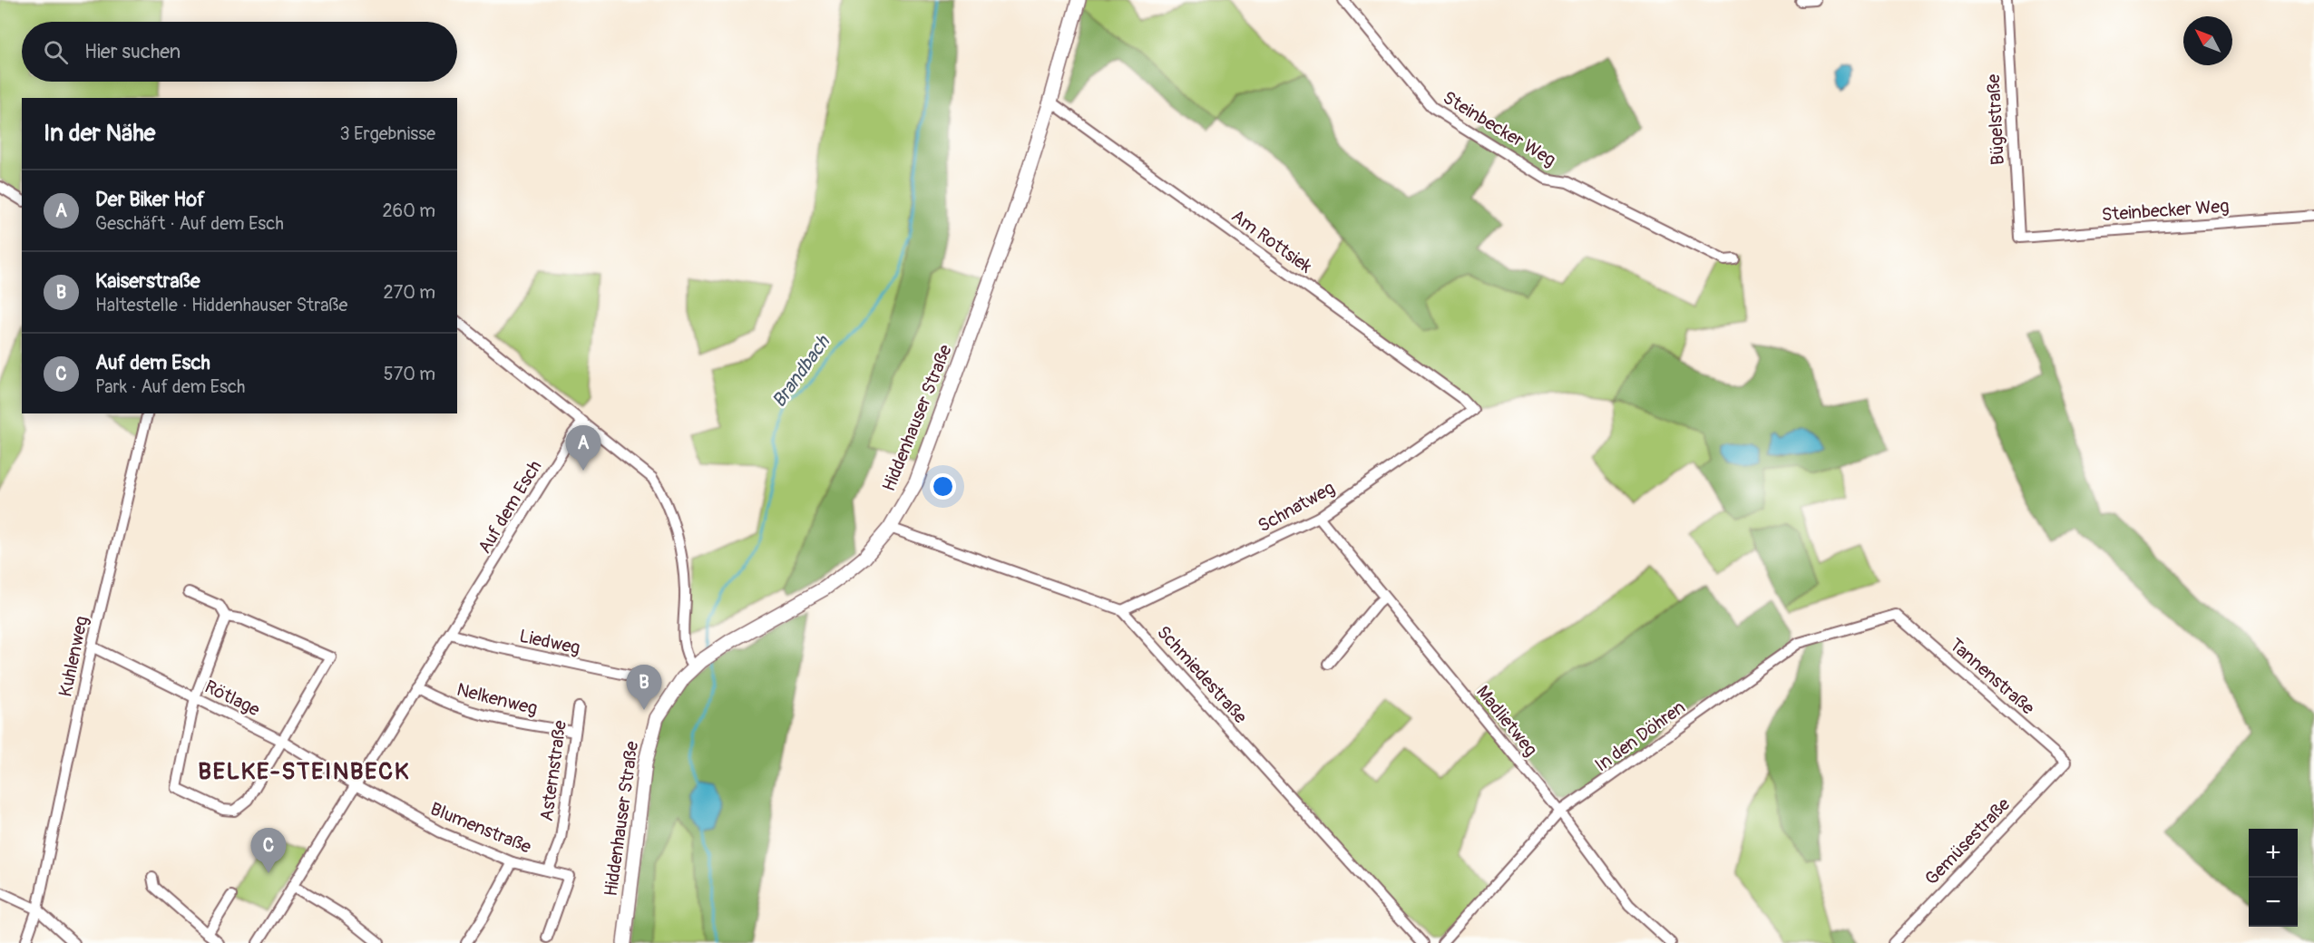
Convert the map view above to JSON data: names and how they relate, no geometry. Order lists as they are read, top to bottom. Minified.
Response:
{"streets":{"main road":["Hiddenhauser Straße"],"street":["Bügelstraße","Steinbecker Weg","Am Rottsiek","Auf dem Esch","Schnatweg","Liedweg","Kuhlenweg","Schmiedestraße","Tannenstraße","Rötlage","Nelkenweg","Madlietweg","In den Döhren","Asternstraße","Blumenstraße","Gemüsestraße"]},"crossings":[["Bügelstraße","Steinbecker Weg"],["Am Rottsiek","Hiddenhauser Straße"],["Am Rottsiek","Schnatweg"],["Hiddenhauser Straße","Schmiedestraße"],["Auf dem Esch","Liedweg"],["Auf dem Esch","Rötlage"],["Auf dem Esch","Nelkenweg"],["Auf dem Esch","Blumenstraße"],["Schnatweg","Schmiedestraße"],["Schnatweg","Madlietweg"],["Kuhlenweg","Rötlage"],["Tannenstraße","In den Döhren"],["Tannenstraße","Gemüsestraße"],["Rötlage","Blumenstraße"],["Nelkenweg","Asternstraße"],["Madlietweg","In den Döhren"],["Asternstraße","Blumenstraße"]],"districts":["BELKE-STEINBECK"],"water":["Brandbach"],"north":"top left","page":{"search":"Hier suchen","heading":["In der Nähe","3 Ergebnisse"],"list":[{"mark":"A","name":"Der Biker Hof","note":"Geschäft · Auf dem Esch","value":"260 m"},{"mark":"B","name":"Kaiserstraße","note":"Haltestelle · Hiddenhauser Straße","value":"270 m"},{"mark":"C","name":"Auf dem Esch","note":"Park · Auf dem Esch","value":"570 m"}],"pins":["A","B","C"],"map_buttons":["+","−"]}}
